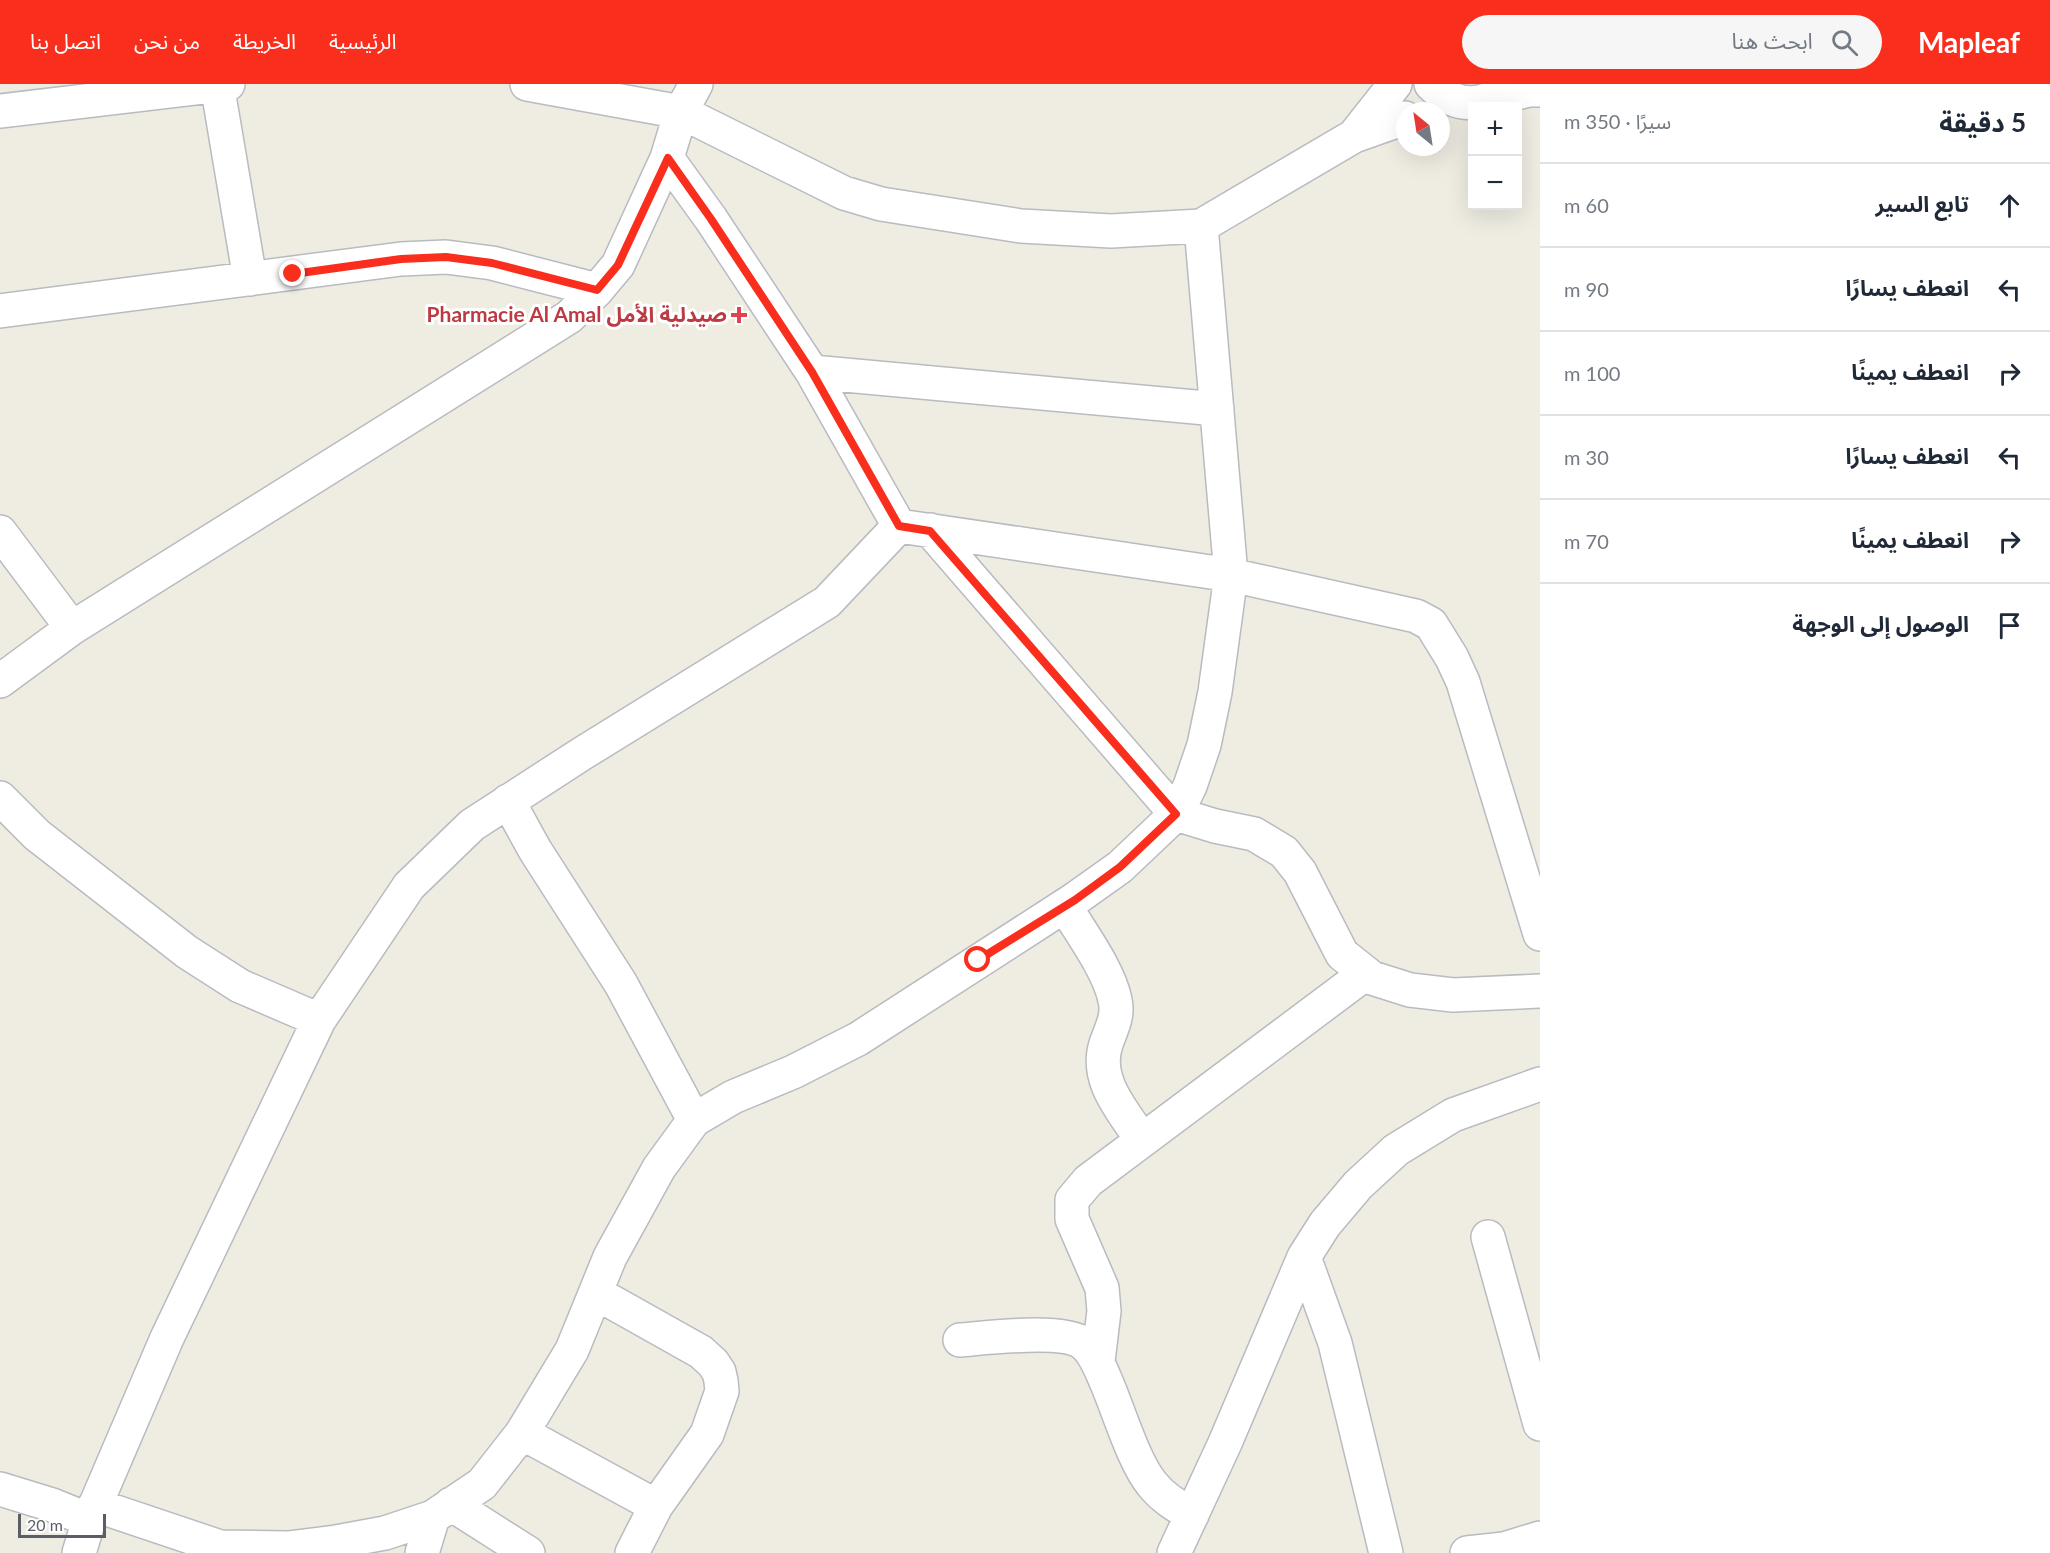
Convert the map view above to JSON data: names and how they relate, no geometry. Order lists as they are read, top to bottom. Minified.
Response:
{"places":{"health":["Pharmacie Al Amal صيدلية الأمل"]},"scale_bar":"20 m","north":"top left","page":{"header":"Mapleaf","search":"ابحث هنا","nav":["الرئيسية","الخريطة","من نحن","اتصل بنا"],"heading":["5 دقيقة","سيرًا · 350 m"],"map_buttons":["+","−"],"list":[["تابع السير","60 m"],["انعطف يسارًا","90 m"],["انعطف يمينًا","100 m"],["انعطف يسارًا","30 m"],["انعطف يمينًا","70 m"],"الوصول إلى الوجهة"],"scale":"20 m"}}
